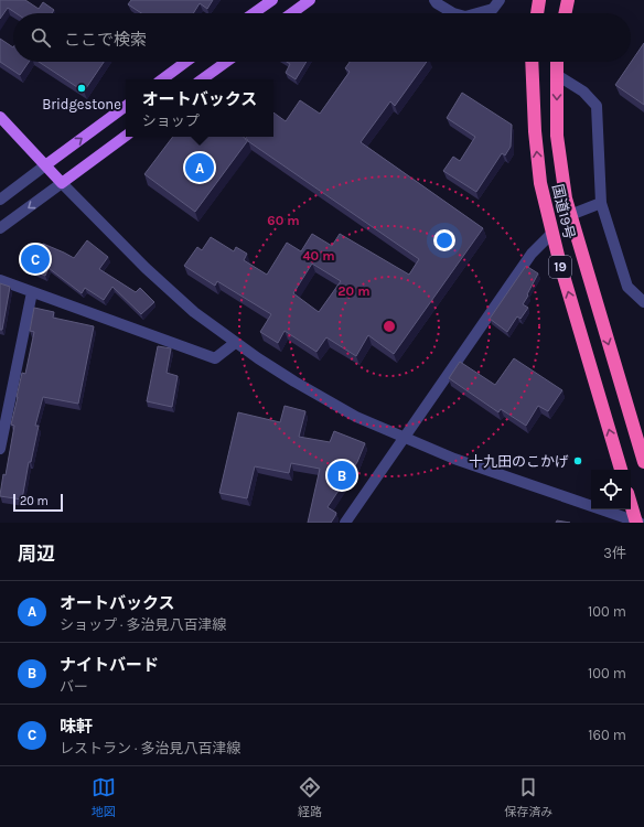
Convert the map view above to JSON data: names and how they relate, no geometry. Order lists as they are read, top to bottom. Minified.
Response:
{"streets":{"highway":["国道19号","19"]},"places":["Bridgestone","十九田のこかげ"],"scale_bar":"20 m","page":{"search":"ここで検索","popup":["オートバックス","ショップ"],"pins":["A","C","B"],"scale":"20 m","heading":["周辺","3件"],"list":[{"mark":"A","name":"オートバックス","note":"ショップ · 多治見八百津線","value":"100 m"},{"mark":"B","name":"ナイトバード","note":"バー","value":"100 m"},{"mark":"C","name":"味軒","note":"レストラン · 多治見八百津線","value":"160 m"}],"nav":["地図","経路","保存済み"]},"rings":["60 m","40 m","20 m"]}
